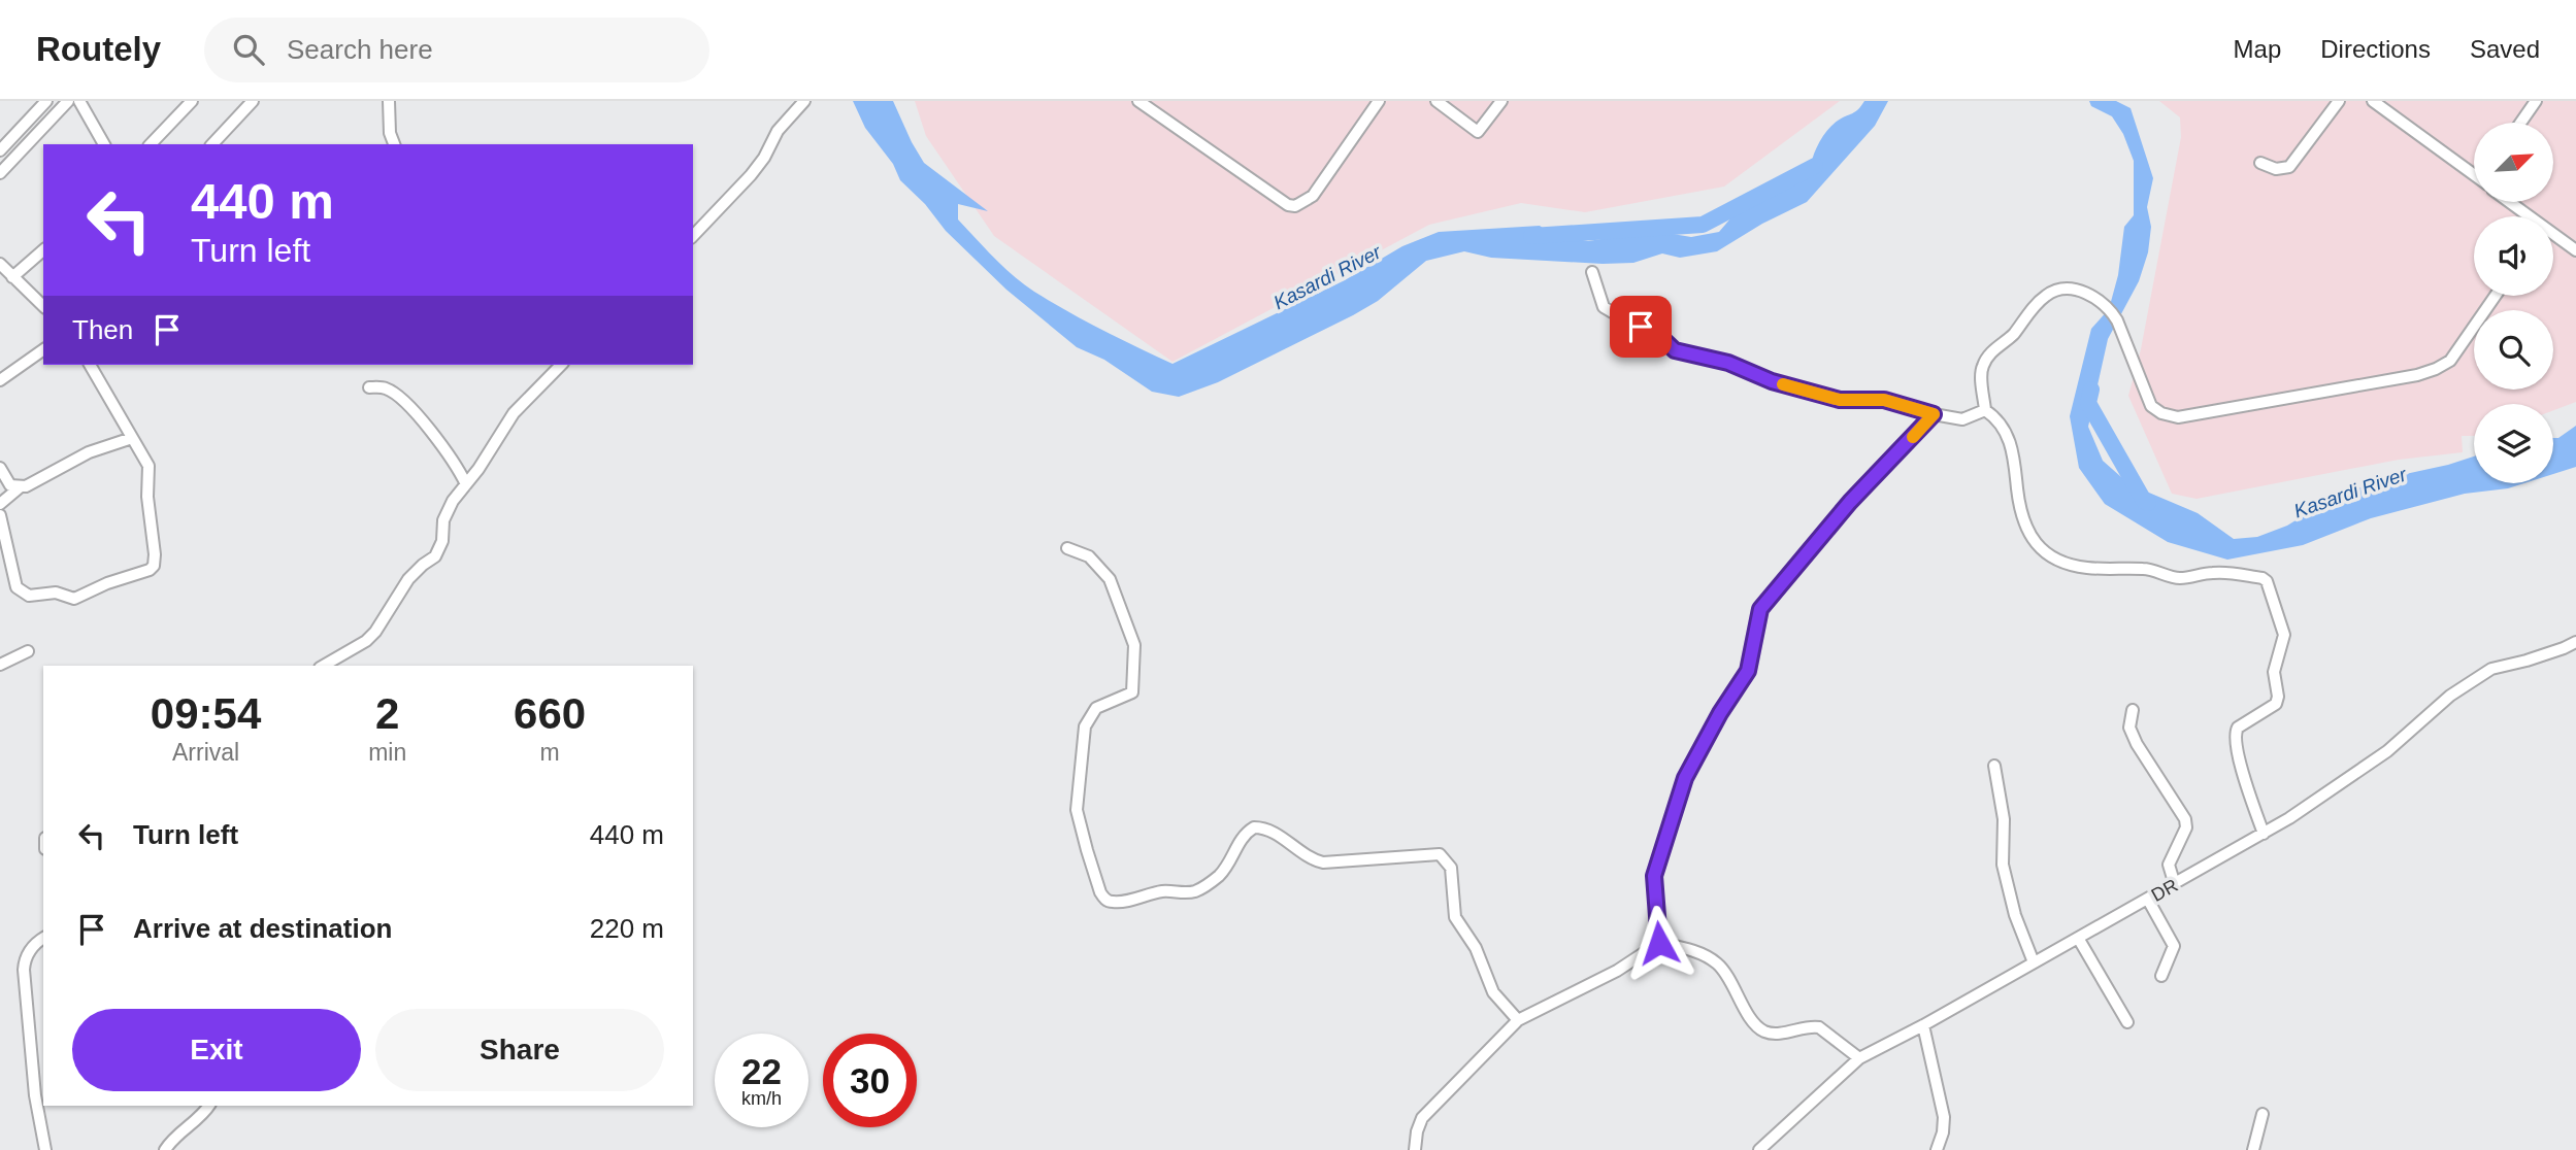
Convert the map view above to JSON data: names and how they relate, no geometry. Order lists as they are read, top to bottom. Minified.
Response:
{"streets":{"street":["DR"]},"water":["Kasardi River"],"north":"top right","page":{"header":"Routely","search":"Search here","nav":["Map","Directions","Saved"],"turn":["440 m","Turn left"],"then":"Then","eta":["09:54","Arrival","2","min","660","m"],"list":[{"name":"Turn left","value":"440 m"},{"name":"Arrive at destination","value":"220 m"}],"buttons":["Exit","Share"],"speed":"22 km/h","limit":"30"}}
